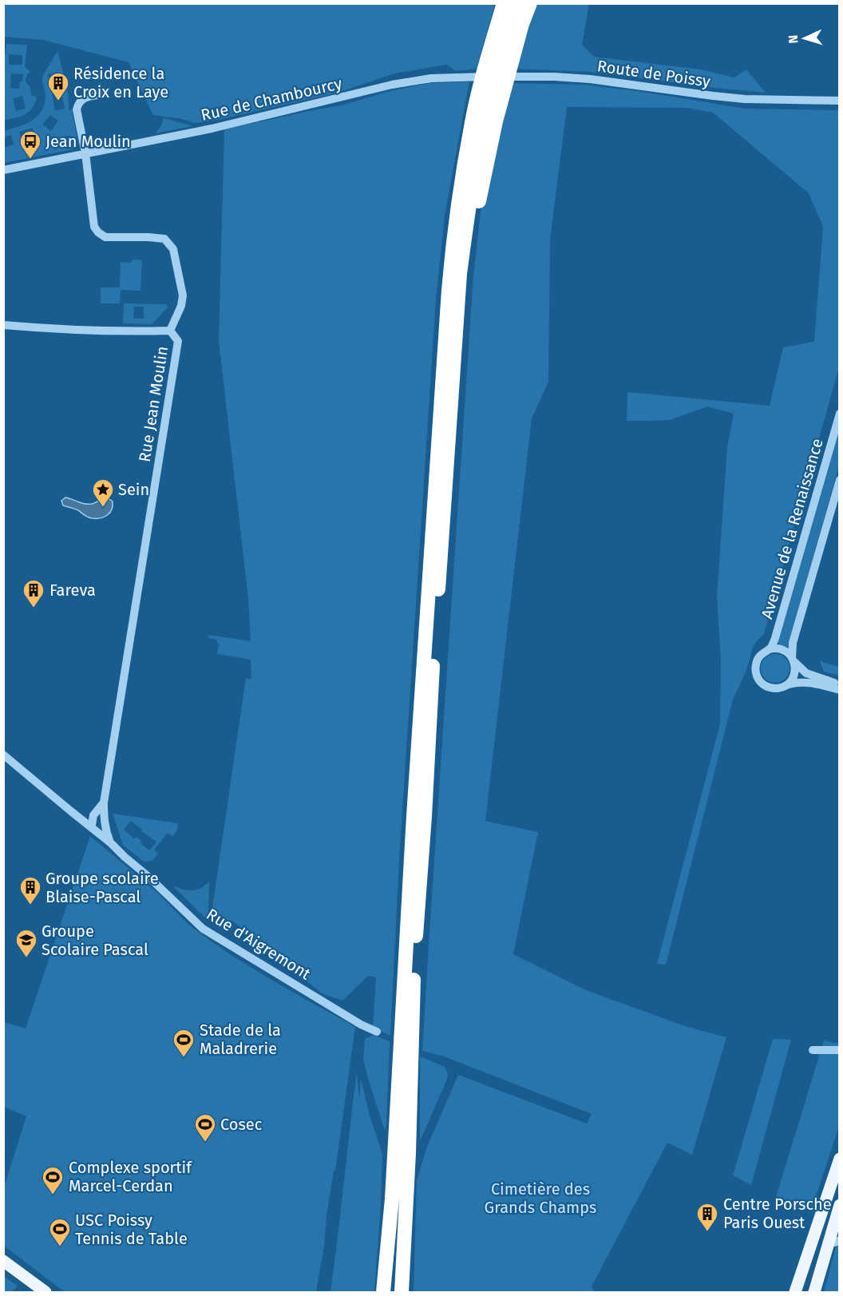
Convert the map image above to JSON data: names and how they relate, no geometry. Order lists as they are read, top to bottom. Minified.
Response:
{"streets":{"street":["Route de Poissy","Rue de Chambourcy","Rue Jean Moulin","Avenue de la Renaissance","Rue d'Aigremont"]},"crossings":[["Route de Poissy","Rue de Chambourcy"],["Rue de Chambourcy","Rue Jean Moulin"],["Rue Jean Moulin","Rue d'Aigremont"]],"parks":["Cimetière des Grands Champs"],"places":{"building":["Résidence la Croix en Laye","Fareva","Groupe scolaire Blaise-Pascal","Centre Porsche Paris Ouest"],"bus stop":["Jean Moulin"],"place":["Sein"],"school or university":["Groupe Scolaire Pascal"],"sports":["Stade de la Maladrerie","Cosec","Complexe sportif Marcel-Cerdan","USC Poissy Tennis de Table"]},"north":"left"}
